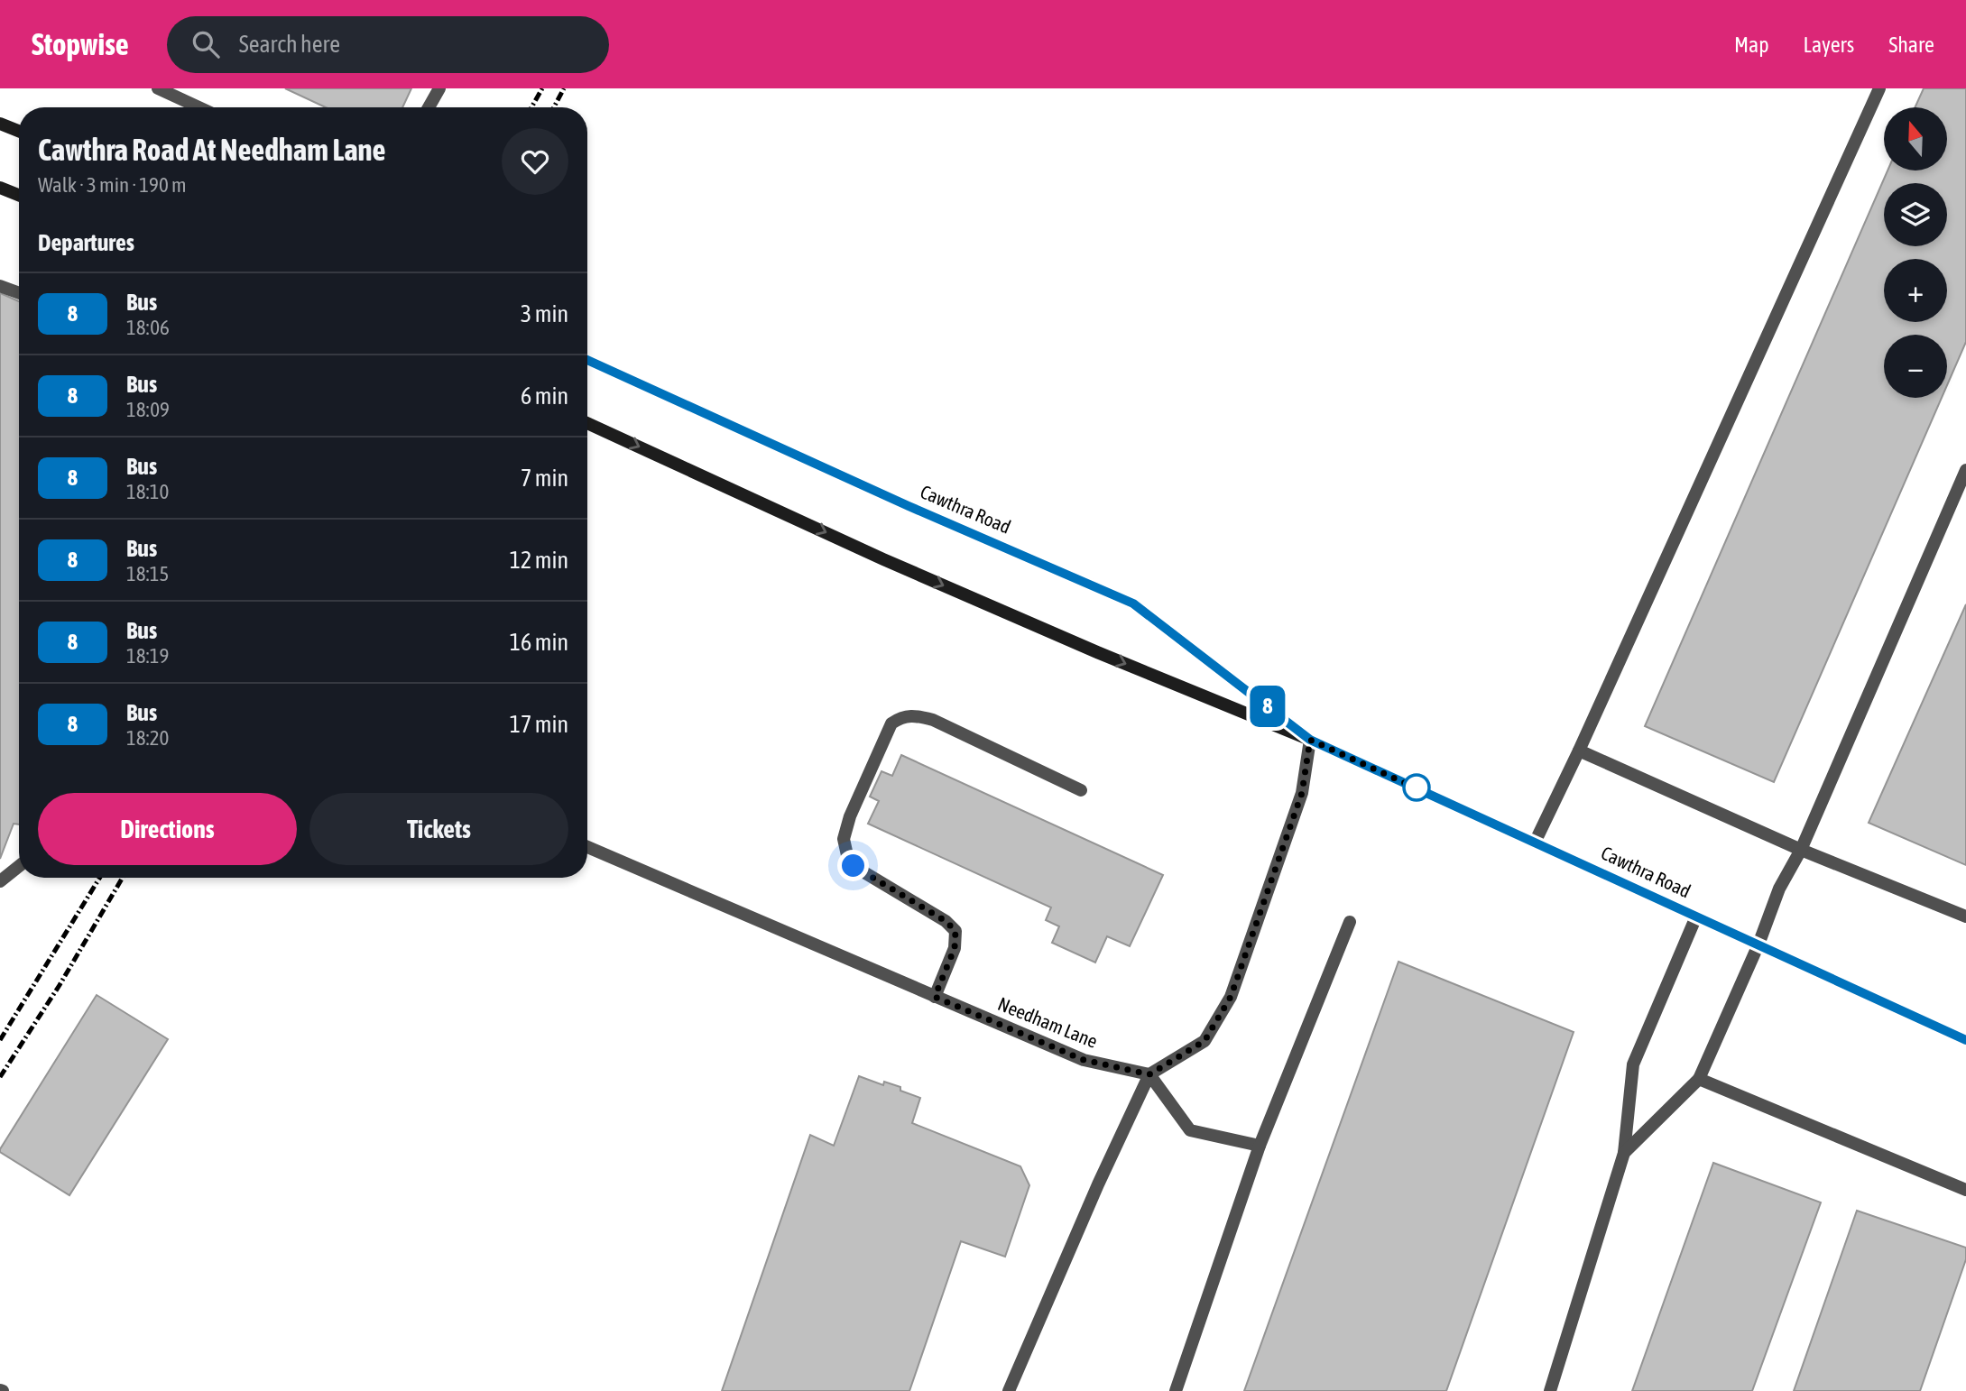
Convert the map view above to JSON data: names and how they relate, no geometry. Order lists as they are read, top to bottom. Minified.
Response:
{"streets":{"main road":["Cawthra Road"],"street":["Needham Lane"]},"lines":["bus line 8"],"north":"top","page":{"header":"Stopwise","search":"Search here","nav":["Map","Layers","Share"],"on_map":"8","map_buttons":["+","−"],"heading":[["Cawthra Road At Needham Lane","Walk · 3 min · 190 m"],"Departures"],"list":[{"mark":"8","name":"Bus","note":"18:06","value":"3 min"},{"mark":"8","name":"Bus","note":"18:09","value":"6 min"},{"mark":"8","name":"Bus","note":"18:10","value":"7 min"},{"mark":"8","name":"Bus","note":"18:15","value":"12 min"},{"mark":"8","name":"Bus","note":"18:19","value":"16 min"},{"mark":"8","name":"Bus","note":"18:20","value":"17 min"}],"buttons":["Directions","Tickets"]}}
